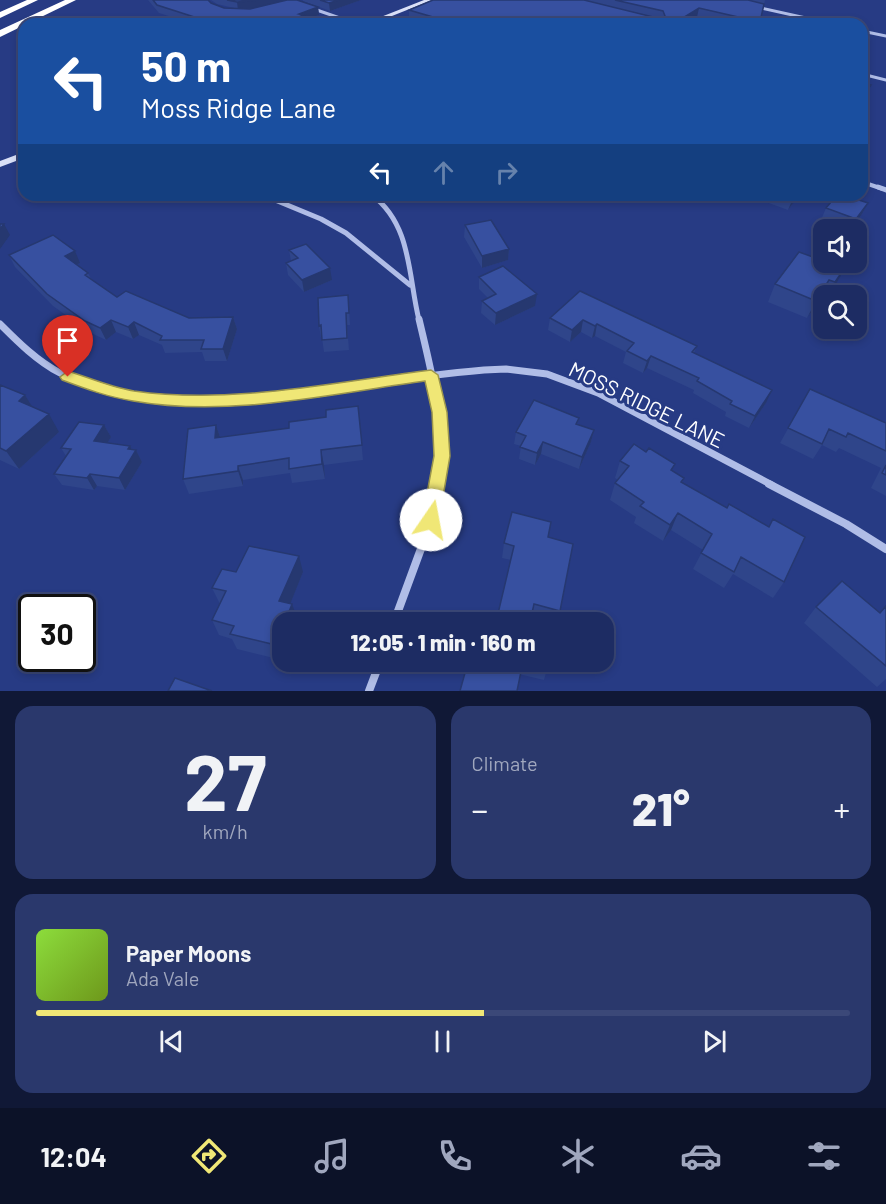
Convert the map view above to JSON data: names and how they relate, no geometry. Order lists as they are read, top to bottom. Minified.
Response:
{"streets":{"street":["MOSS RIDGE LANE"]},"page":{"turn":["50 m","Moss Ridge Lane"],"limit":"30","trip":"12:05 · 1 min · 160 m","tile":[["27","km/h"],"Climate"],"heat":["−","21°","+"],"song":["Paper Moons","Ada Vale"],"tabs":"12:04"}}
